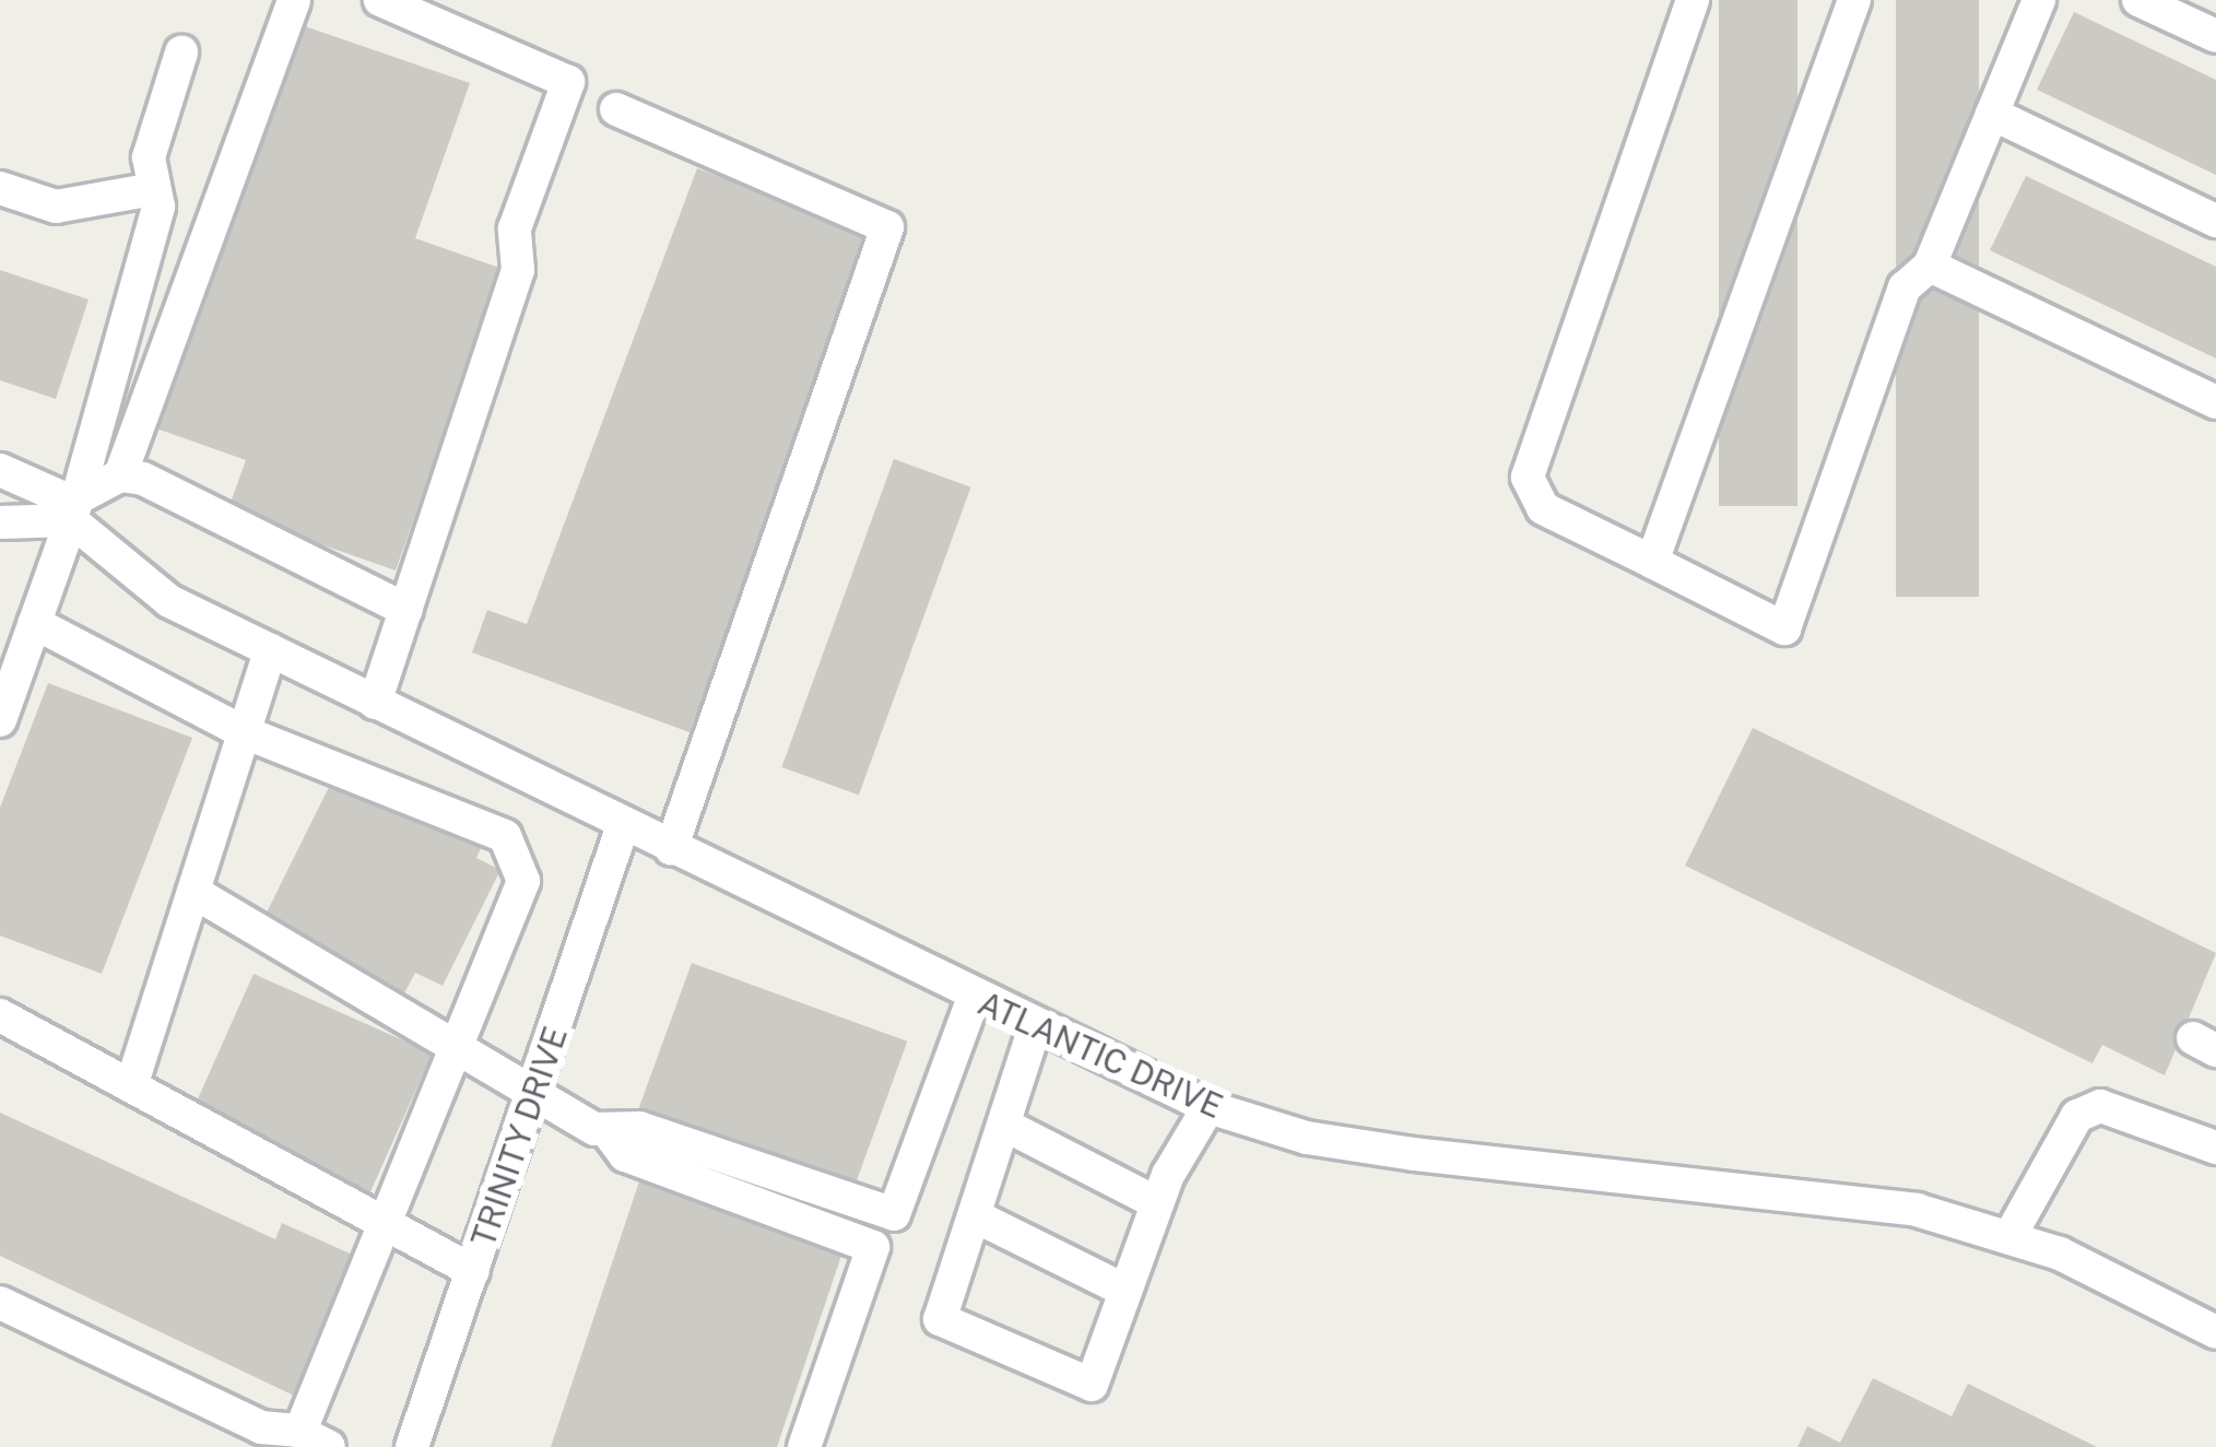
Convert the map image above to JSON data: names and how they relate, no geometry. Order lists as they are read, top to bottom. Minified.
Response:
{"streets":{"street":["ATLANTIC DRIVE","TRINITY DRIVE"]},"crossings":[["ATLANTIC DRIVE","TRINITY DRIVE"]]}
